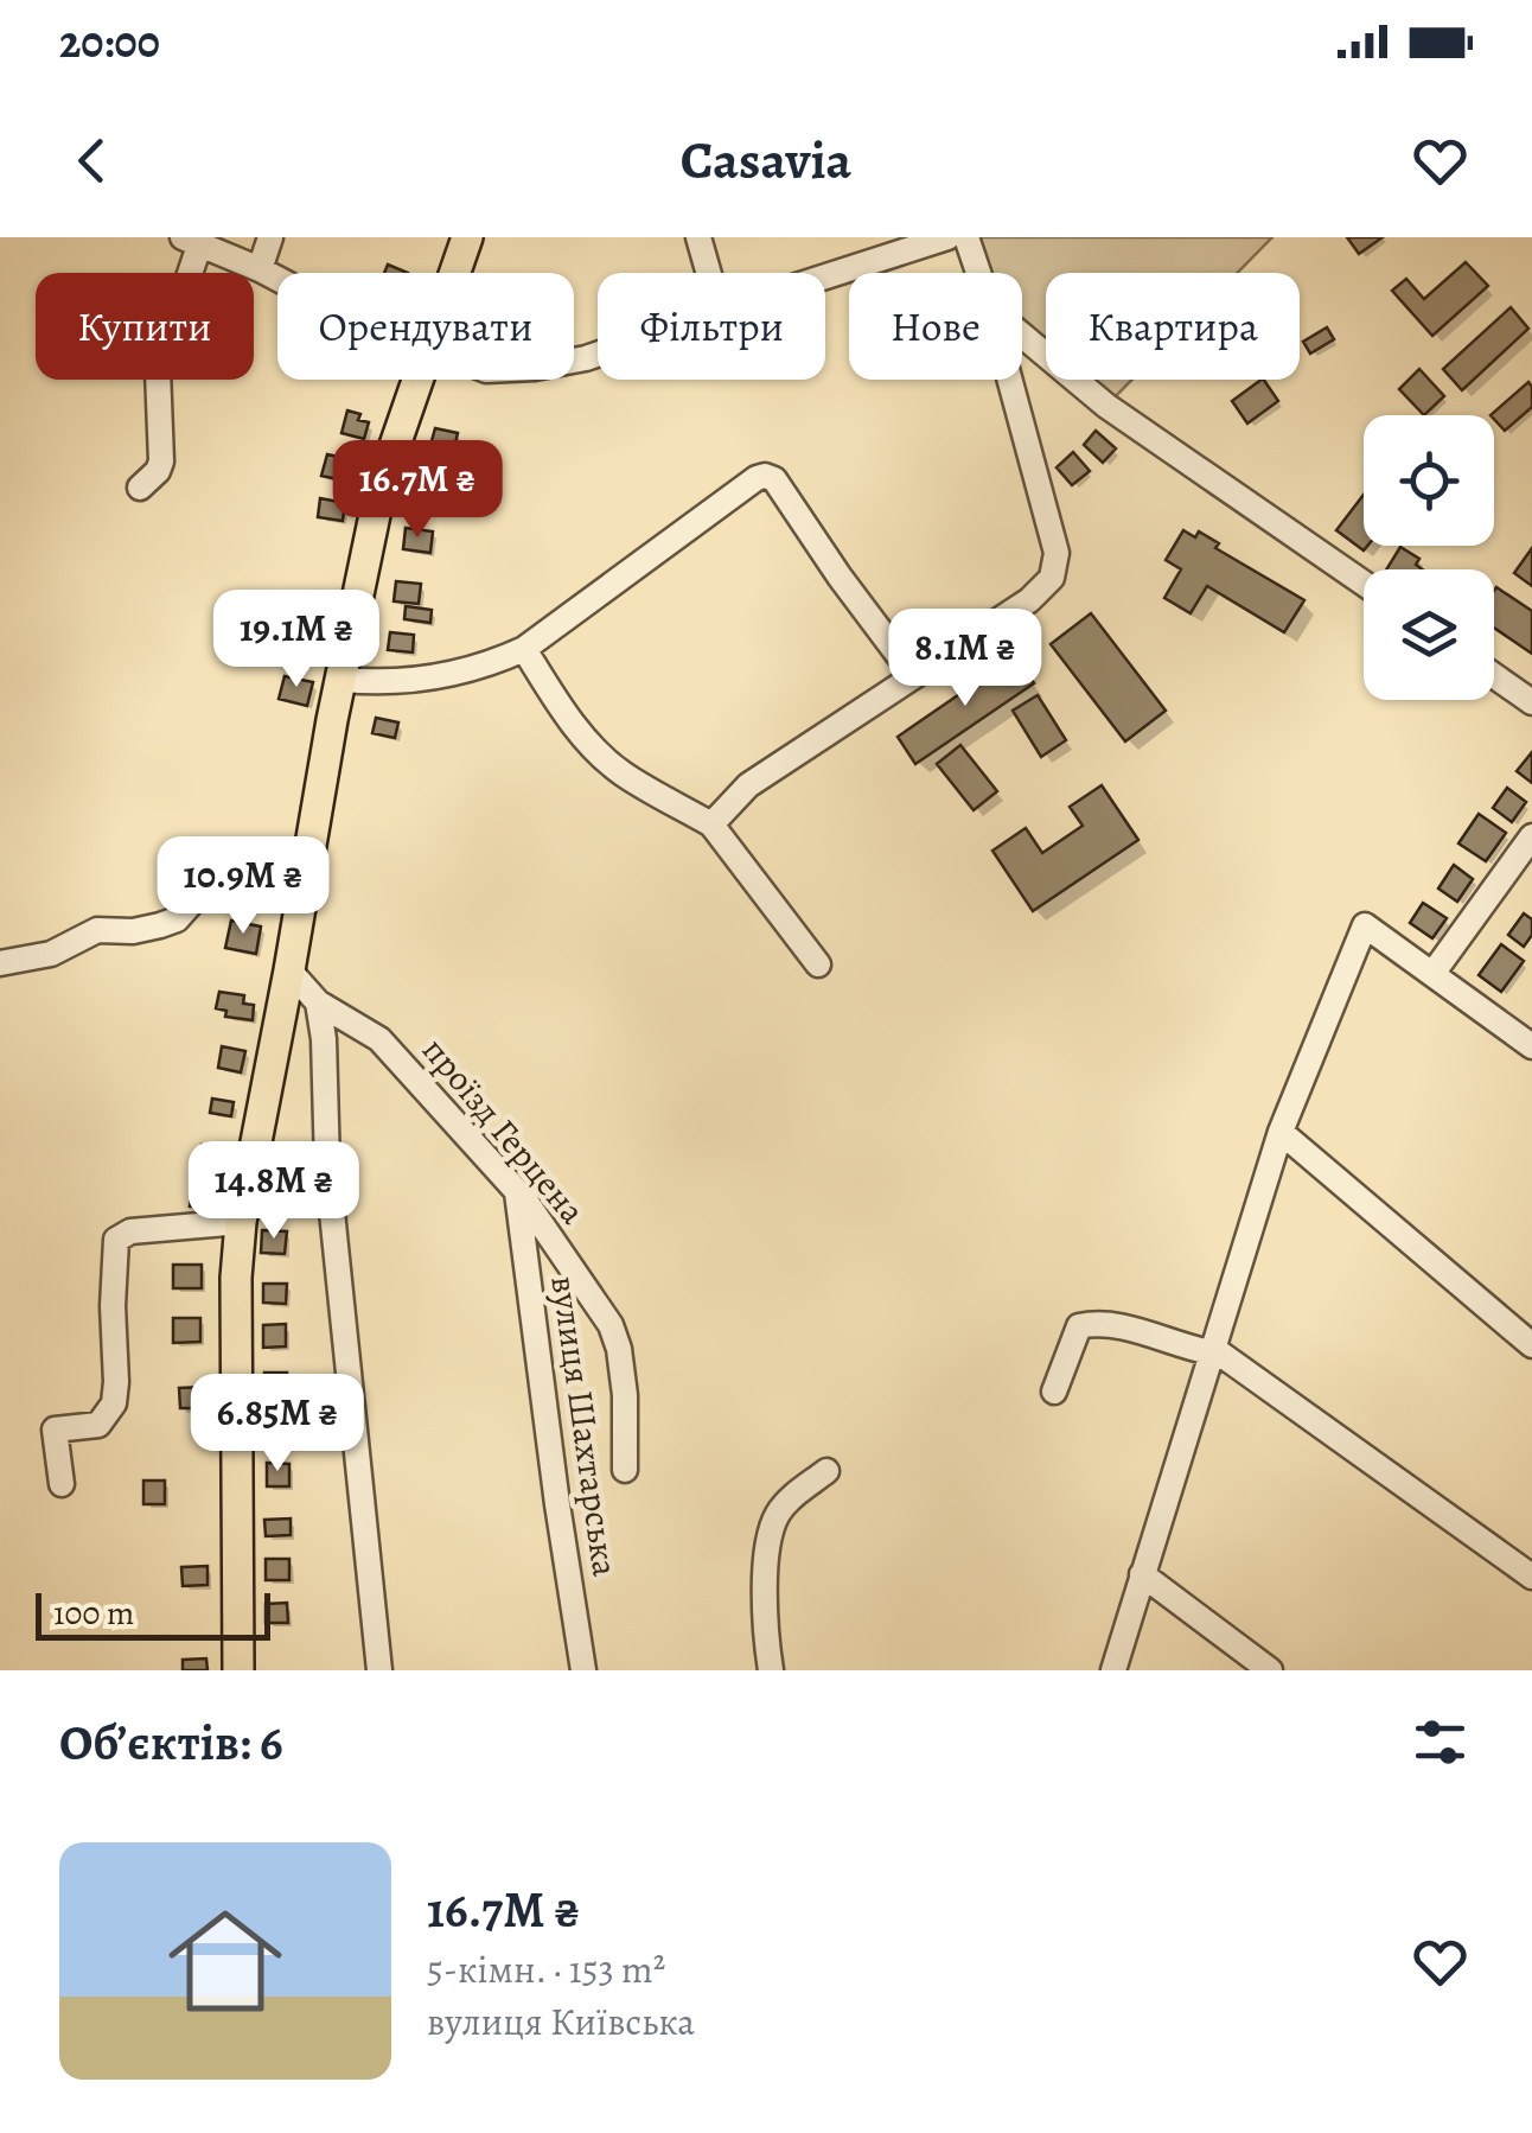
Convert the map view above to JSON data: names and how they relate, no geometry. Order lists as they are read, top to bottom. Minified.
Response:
{"streets":{"street":["проїзд Герцена","вулиця Шахтарська"]},"crossings":[["проїзд Герцена","вулиця Шахтарська"]],"scale_bar":"100 m","page":{"status":"20:00","header":"Casavia","chip":["Купити","Орендувати","Фільтри","Нове","Квартира"],"price":["16.7M ₴","19.1M ₴","8.1M ₴","10.9M ₴","14.8M ₴","6.85M ₴"],"scale":"100 m","heading":"Об’єктів: 6","list":[{"name":"16.7M ₴","note":"5-кімн. · 153 m² · вулиця Київська"}]}}
